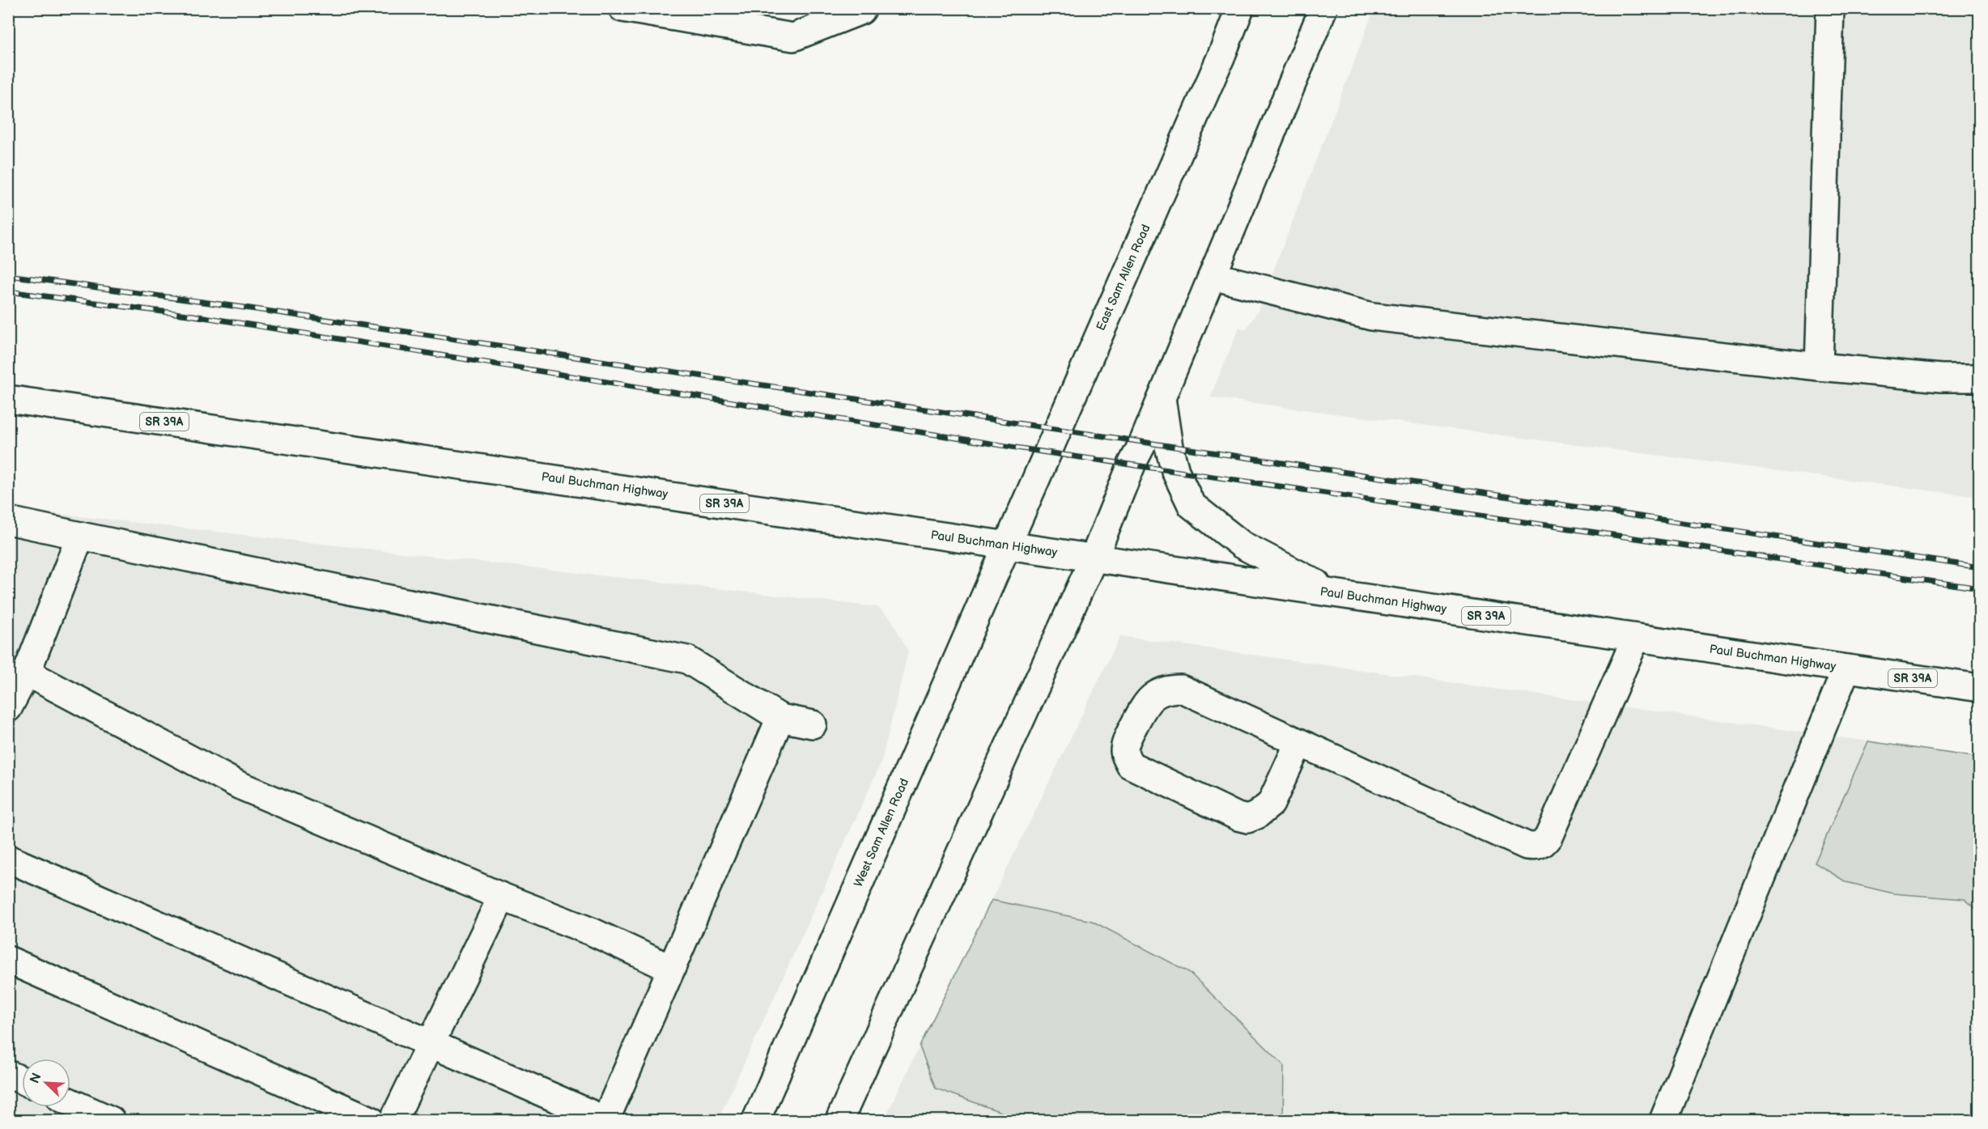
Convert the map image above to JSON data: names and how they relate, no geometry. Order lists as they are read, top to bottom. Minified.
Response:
{"streets":{"main road":["East Sam Allen Road","SR 39A","Paul Buchman Highway","West Sam Allen Road"]},"crossings":[["East Sam Allen Road","Paul Buchman Highway"],["East Sam Allen Road","West Sam Allen Road"],["Paul Buchman Highway","West Sam Allen Road"]],"north":"top left"}
